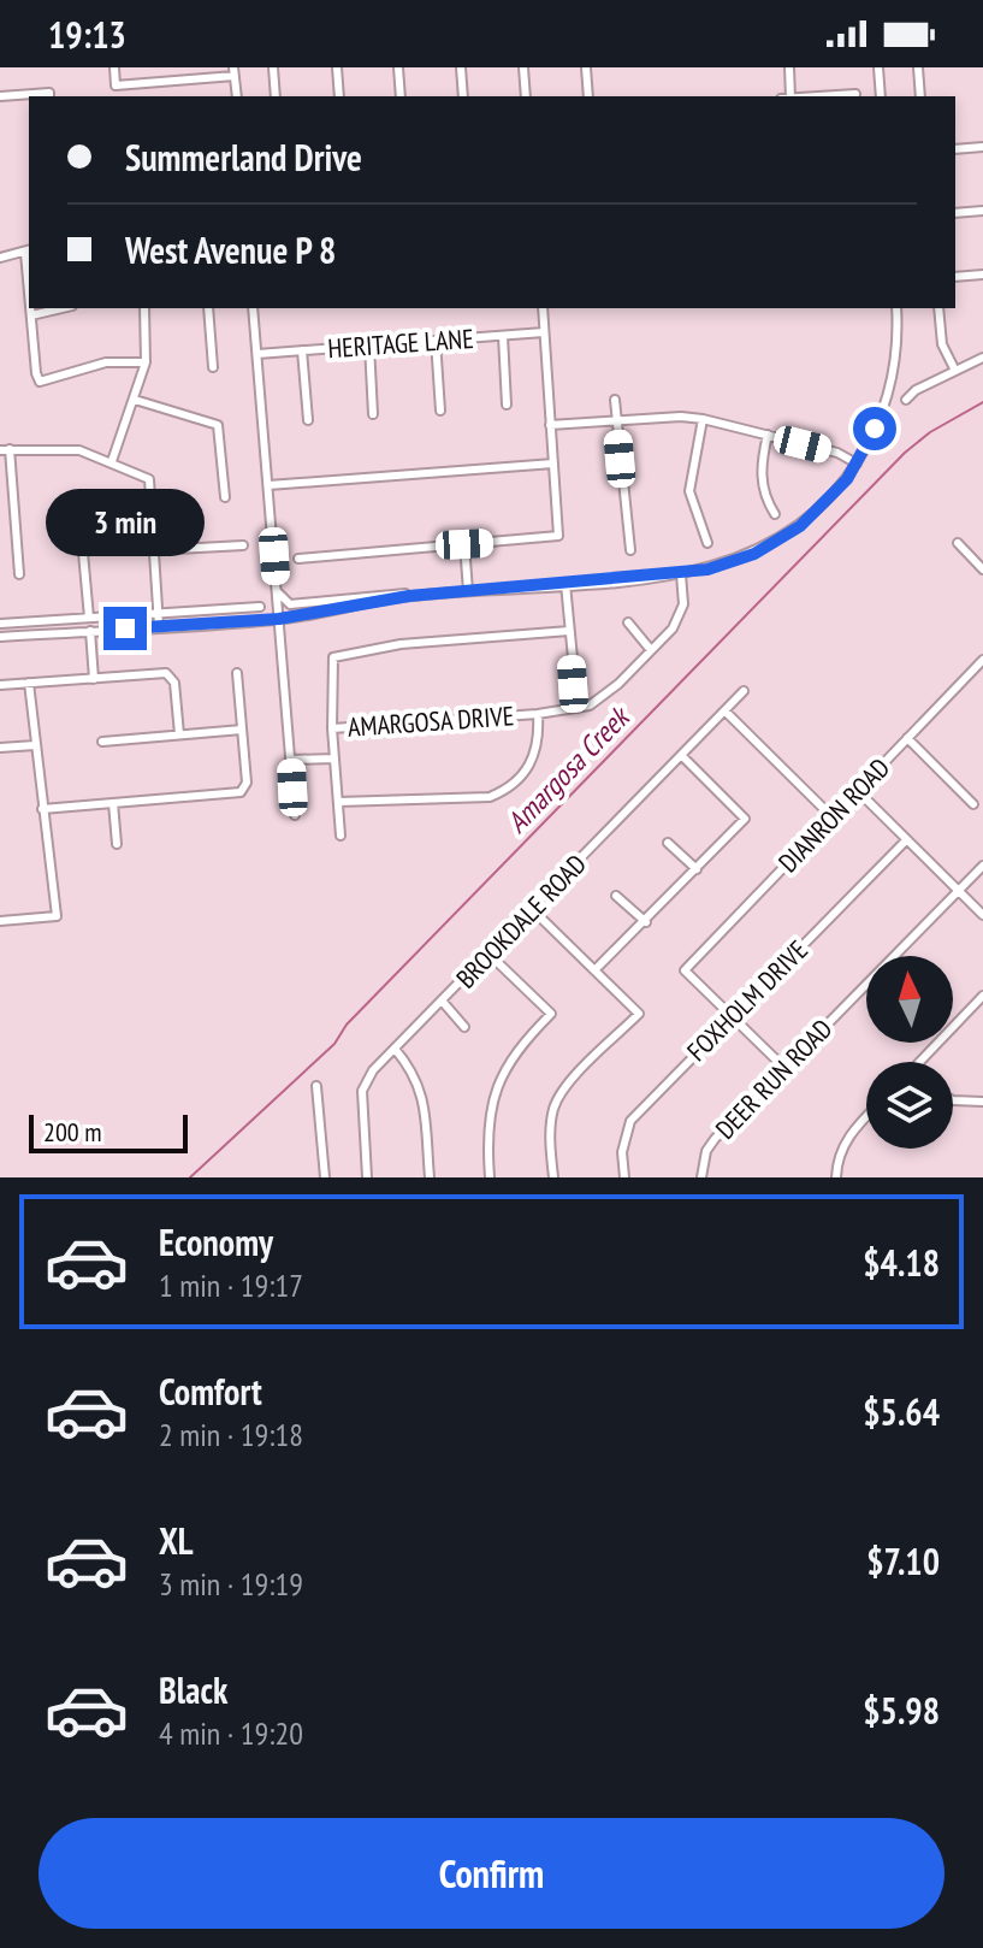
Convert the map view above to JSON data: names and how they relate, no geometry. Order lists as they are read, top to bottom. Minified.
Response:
{"streets":{"street":["HERITAGE LANE","AMARGOSA DRIVE","DIANRON ROAD","BROOKDALE ROAD","FOXHOLM DRIVE","DEER RUN ROAD"]},"crossings":[["DIANRON ROAD","FOXHOLM DRIVE"]],"water":["Amargosa Creek"],"scale_bar":"200 m","north":"top","page":{"status":"19:13","banner":["Summerland Drive","West Avenue P 8"],"bubble":"3 min","scale":"200 m","list":[{"name":"Economy","note":"1 min · 19:17","value":"$4.18"},{"name":"Comfort","note":"2 min · 19:18","value":"$5.64"},{"name":"XL","note":"3 min · 19:19","value":"$7.10"},{"name":"Black","note":"4 min · 19:20","value":"$5.98"}],"buttons":"Confirm"}}
